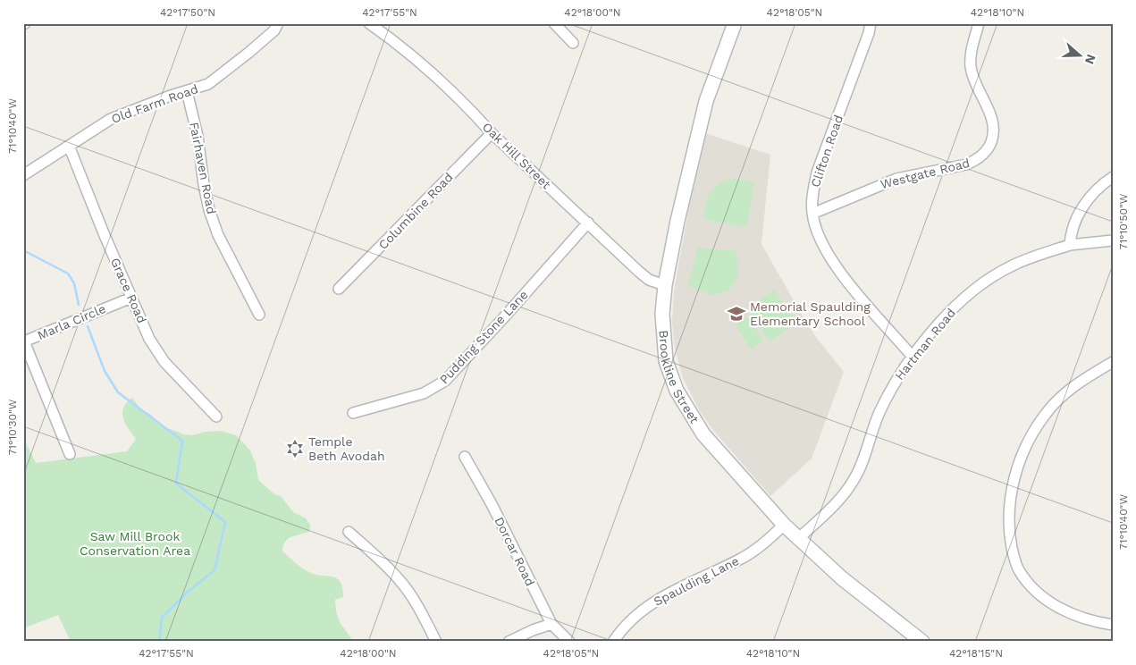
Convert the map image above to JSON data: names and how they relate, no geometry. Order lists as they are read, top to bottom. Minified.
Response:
{"streets":{"main road":["Brookline Street"],"street":["Old Farm Road","Clifton Road","Oak Hill Street","Fairhaven Road","Westgate Road","Columbine Road","Grace Road","Marla Circle","Pudding Stone Lane","Hartman Road","Dorcar Road","Spaulding Lane"]},"crossings":[["Old Farm Road","Fairhaven Road"],["Old Farm Road","Grace Road"],["Clifton Road","Westgate Road"],["Clifton Road","Hartman Road"],["Oak Hill Street","Columbine Road"],["Oak Hill Street","Pudding Stone Lane"],["Oak Hill Street","Brookline Street"],["Grace Road","Marla Circle"],["Hartman Road","Brookline Street"],["Brookline Street","Spaulding Lane"]],"parks":["Saw Mill Brook Conservation Area"],"places":{"school or university":["Memorial Spaulding Elementary School"],"synagogue":["Temple Beth Avodah"]},"north":"right","coordinates":["42°17'50\"N","42°17'55\"N","42°18'00\"N","42°18'05\"N","42°18'10\"N","71°10'40\"W","71°10'50\"W","71°10'30\"W","42°18'15\"N"]}
